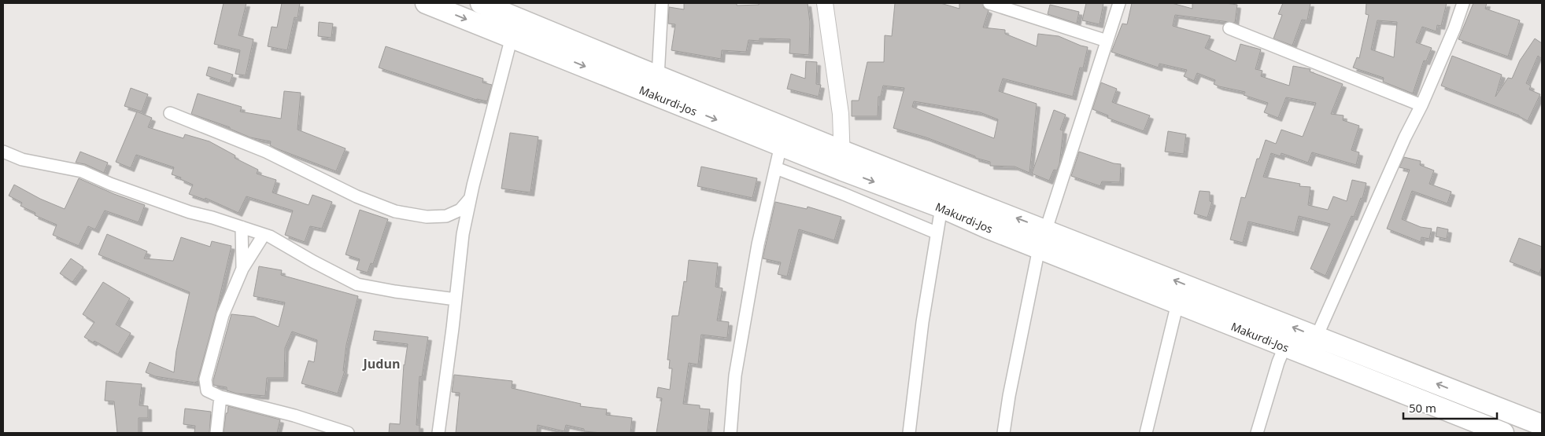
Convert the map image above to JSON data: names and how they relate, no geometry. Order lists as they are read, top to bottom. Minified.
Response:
{"streets":{"highway":["Makurdi-Jos"]},"districts":["Judun"],"scale_bar":"50 m"}
